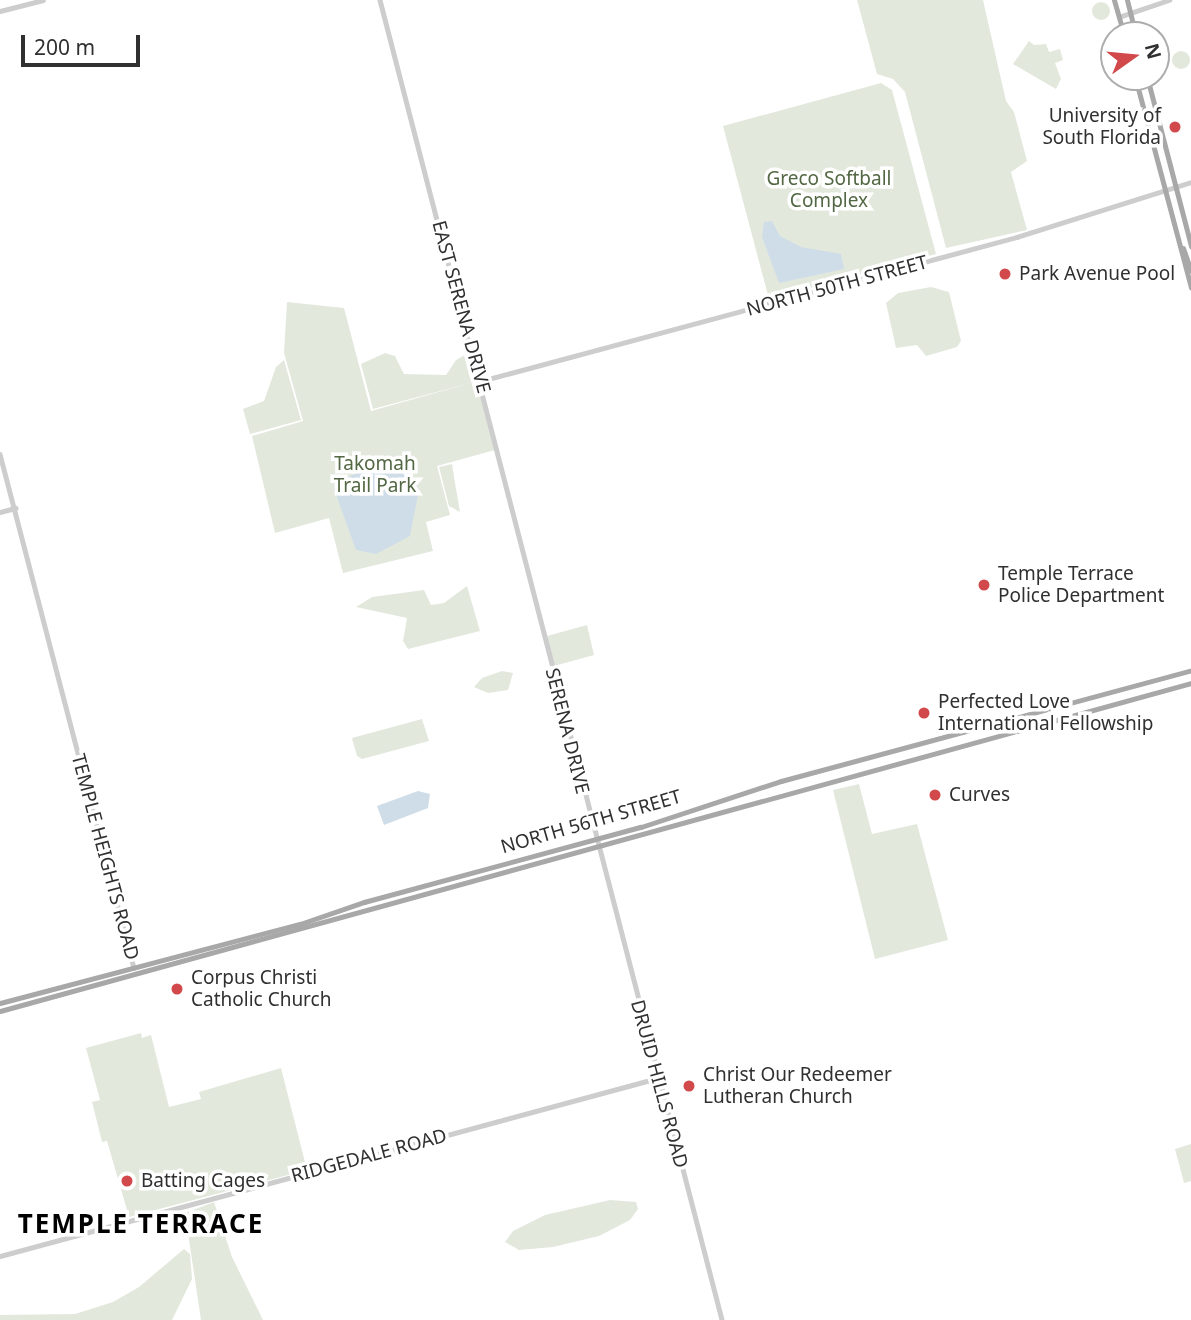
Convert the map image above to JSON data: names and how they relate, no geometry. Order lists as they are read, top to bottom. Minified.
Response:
{"streets":{"main road":["NORTH 56TH STREET"],"street":["NORTH 50TH STREET","EAST SERENA DRIVE","SERENA DRIVE","TEMPLE HEIGHTS ROAD","DRUID HILLS ROAD","RIDGEDALE ROAD"]},"crossings":[["NORTH 50TH STREET","EAST SERENA DRIVE"],["EAST SERENA DRIVE","SERENA DRIVE"],["SERENA DRIVE","NORTH 56TH STREET"],["SERENA DRIVE","DRUID HILLS ROAD"],["NORTH 56TH STREET","TEMPLE HEIGHTS ROAD"],["NORTH 56TH STREET","DRUID HILLS ROAD"],["DRUID HILLS ROAD","RIDGEDALE ROAD"]],"districts":["TEMPLE TERRACE"],"parks":["Greco Softball Complex","Takomah Trail Park"],"places":["University of South Florida","Park Avenue Pool","Temple Terrace Police Department","Perfected Love International Fellowship","Curves","Corpus Christi Catholic Church","Christ Our Redeemer Lutheran Church","Batting Cages"],"scale_bar":"200 m","north":"right"}
